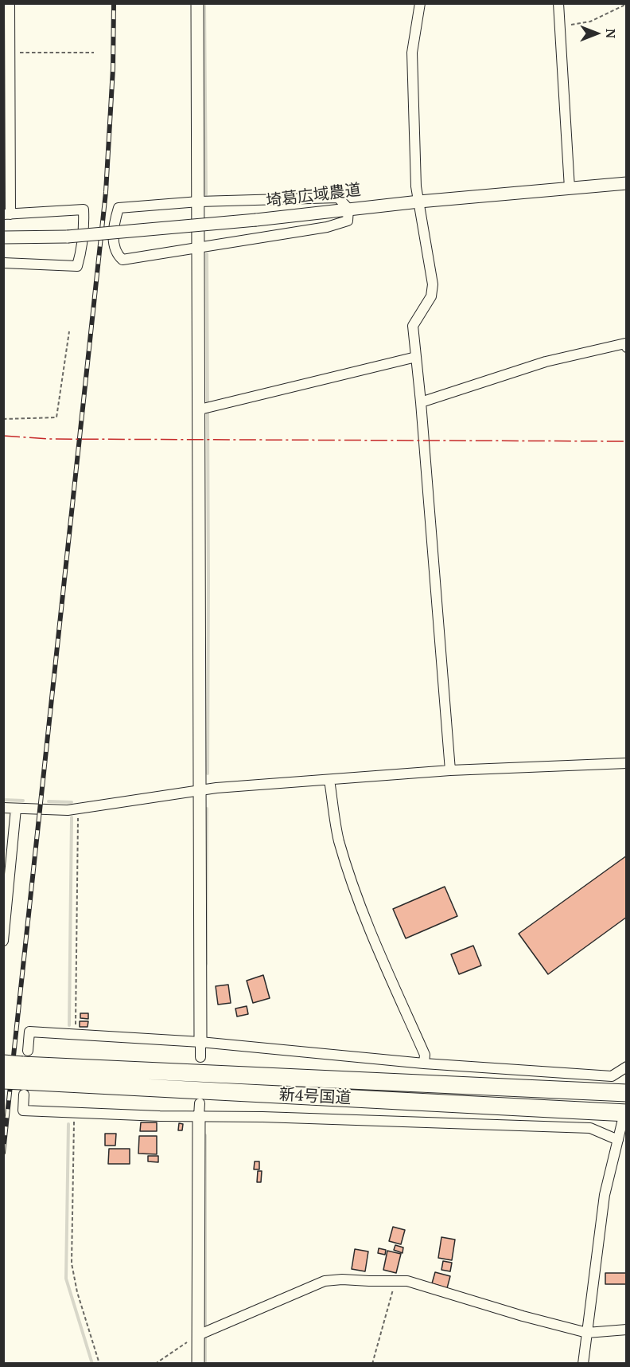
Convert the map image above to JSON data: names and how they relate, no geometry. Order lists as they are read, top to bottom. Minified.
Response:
{"streets":{"highway":["新4号国道"],"street":["埼葛広域農道"]},"north":"right"}
